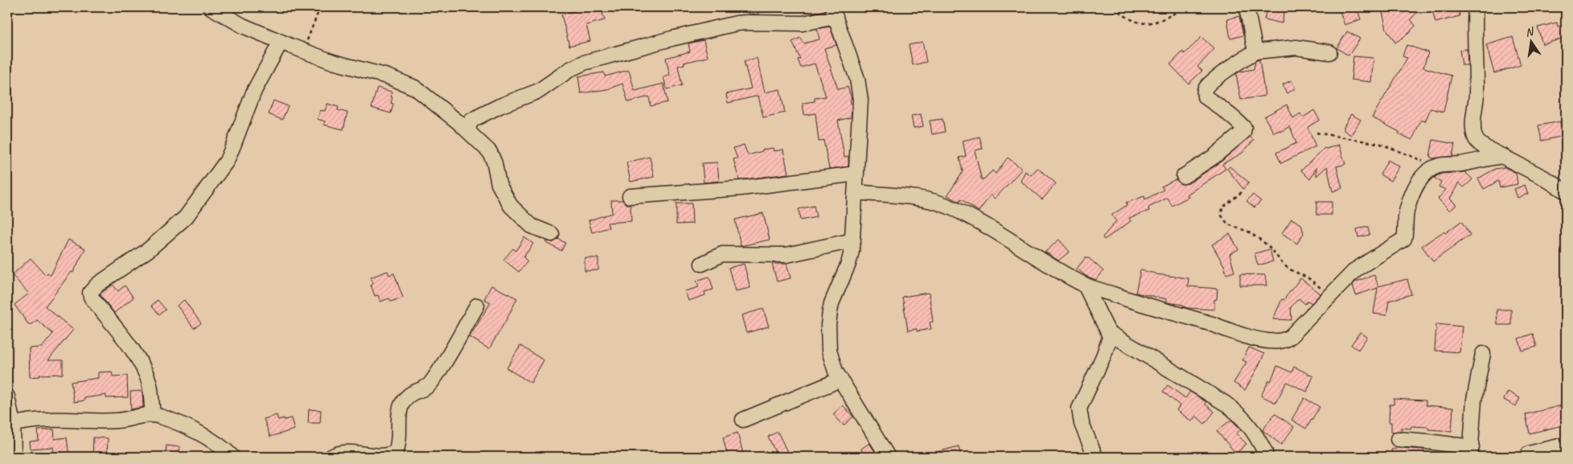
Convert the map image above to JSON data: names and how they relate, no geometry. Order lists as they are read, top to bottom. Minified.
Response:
{"north":"top"}
